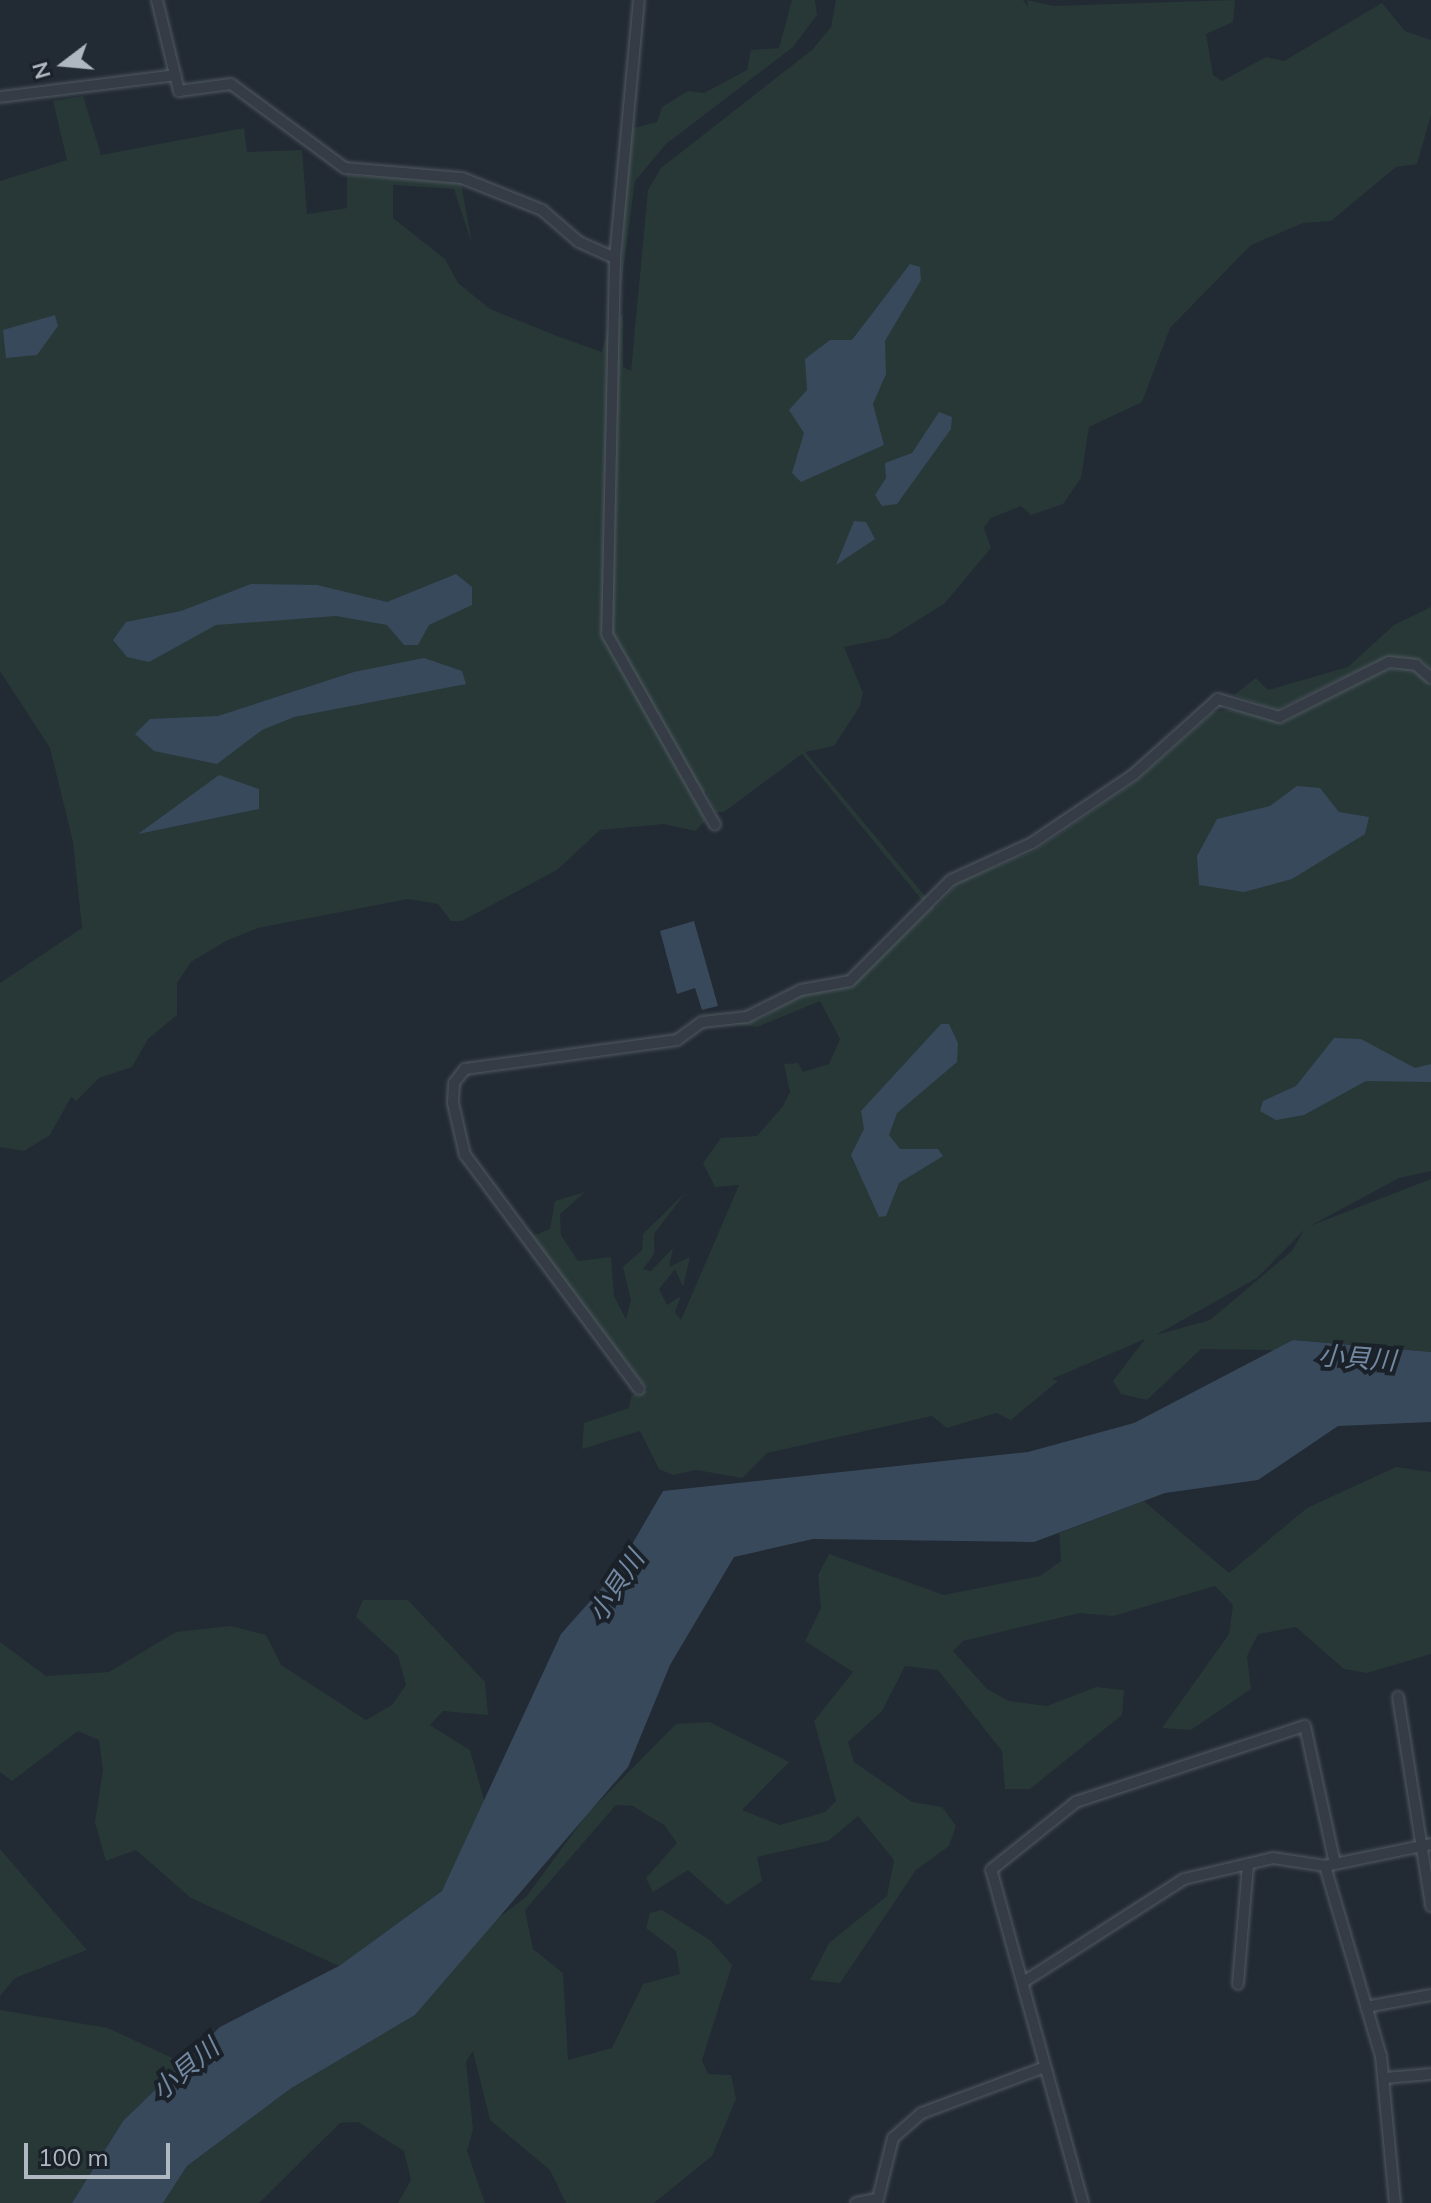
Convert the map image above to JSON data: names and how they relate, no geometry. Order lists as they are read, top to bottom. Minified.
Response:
{"water":["小貝川"],"scale_bar":"100 m","north":"left"}
